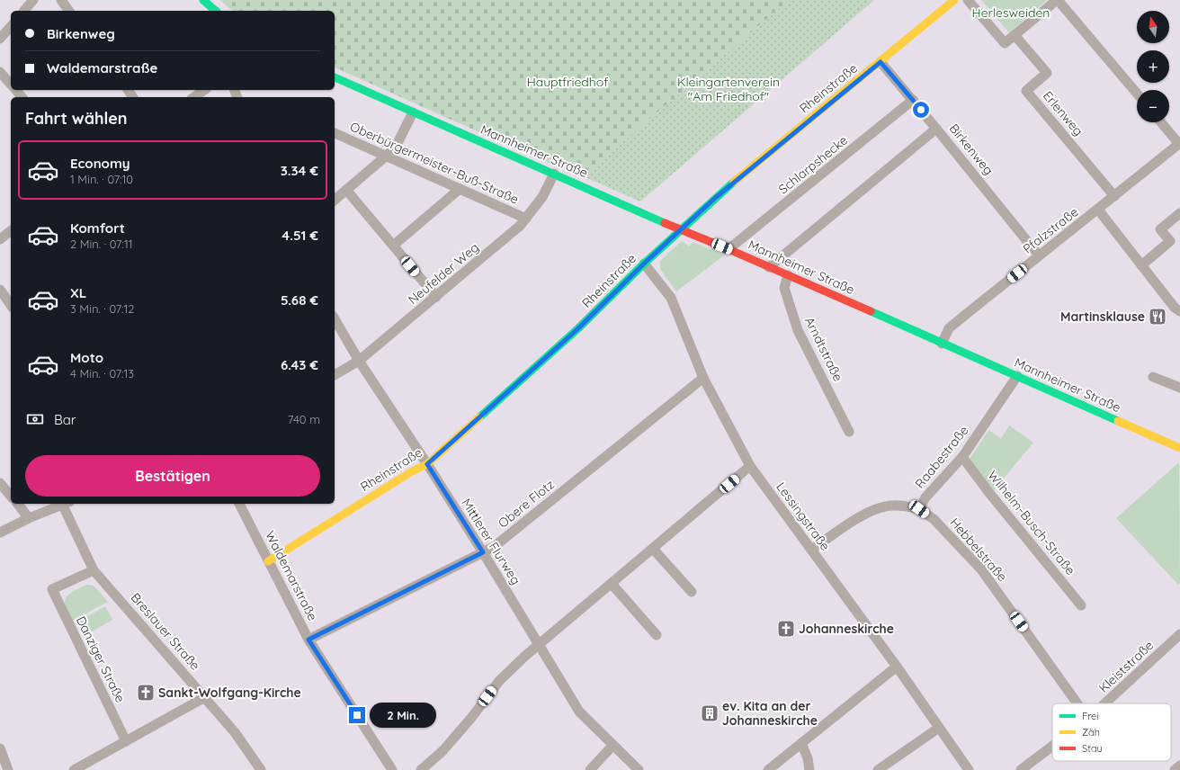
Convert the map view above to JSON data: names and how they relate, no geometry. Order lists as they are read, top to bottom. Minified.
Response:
{"streets":{"street":["Rheinstraße","Erlenweg","Birkenweg","Mannheimer Straße","Oberbürgermeister-Buß-Straße","Schlarpshecke","Pfalzstraße","Neufelder Weg","Arndtstraße","Raabestraße","Obere Flotz","Lessingstraße","Wilhelm-Busch-Straße","Mittlerer Flurweg","Hebbelstraße","Waldemarstraße","Breslauer Straße","Danziger Straße","Kleiststraße"]},"crossings":[["Rheinstraße","Birkenweg"],["Rheinstraße","Mannheimer Straße"],["Rheinstraße","Lessingstraße"],["Rheinstraße","Mittlerer Flurweg"],["Rheinstraße","Waldemarstraße"],["Erlenweg","Pfalzstraße"],["Birkenweg","Schlarpshecke"],["Birkenweg","Pfalzstraße"],["Mannheimer Straße","Schlarpshecke"],["Mannheimer Straße","Pfalzstraße"],["Mannheimer Straße","Neufelder Weg"],["Mannheimer Straße","Arndtstraße"],["Mannheimer Straße","Raabestraße"],["Oberbürgermeister-Buß-Straße","Neufelder Weg"],["Neufelder Weg","Mittlerer Flurweg"],["Raabestraße","Lessingstraße"],["Raabestraße","Wilhelm-Busch-Straße"],["Raabestraße","Hebbelstraße"],["Obere Flotz","Lessingstraße"],["Obere Flotz","Mittlerer Flurweg"],["Obere Flotz","Waldemarstraße"],["Breslauer Straße","Danziger Straße"]],"parks":["Herlesweiden","Hauptfriedhof","Kleingartenverein \"Am Friedhof\""],"places":{"restaurant":["Martinsklause"],"church":["Johanneskirche","Sankt-Wolfgang-Kirche"],"building":["ev. Kita an der Johanneskirche"]},"legend":["Frei","Zäh","Stau"],"north":"top","page":{"map_buttons":["+","−"],"banner":["Birkenweg","Waldemarstraße"],"heading":"Fahrt wählen","list":[{"name":"Economy","note":"1 Min. · 07:10","value":"3.34 €"},{"name":"Komfort","note":"2 Min. · 07:11","value":"4.51 €"},{"name":"XL","note":"3 Min. · 07:12","value":"5.68 €"},{"name":"Moto","note":"4 Min. · 07:13","value":"6.43 €"}],"pay":["Bar","740 m"],"buttons":"Bestätigen","bubble":"2 Min."}}
